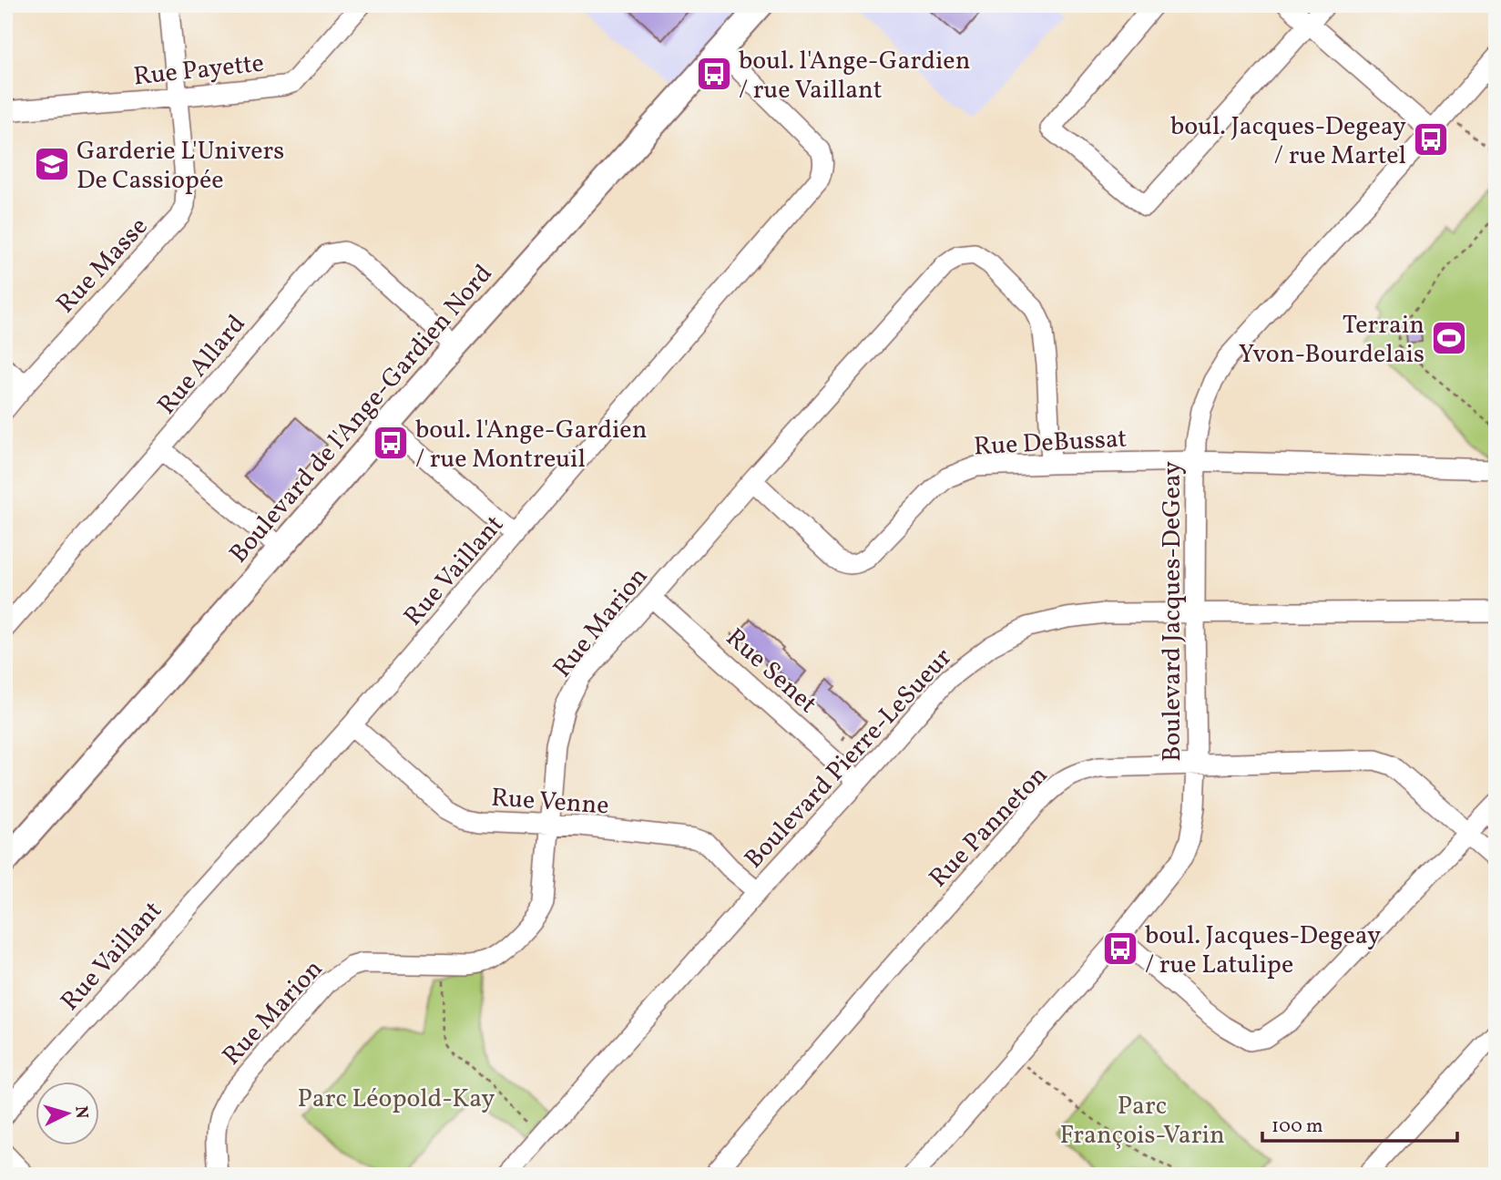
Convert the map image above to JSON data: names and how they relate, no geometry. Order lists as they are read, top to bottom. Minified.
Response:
{"streets":{"main road":["Boulevard de l'Ange-Gardien Nord"],"street":["Rue Payette","Rue Masse","Rue Allard","Rue DeBussat","Rue Vaillant","Boulevard Jacques-DeGeay","Rue Marion","Rue Senet","Boulevard Pierre-LeSueur","Rue Venne","Rue Panneton"]},"crossings":[["Rue Payette","Rue Masse"],["Rue Allard","Boulevard de l'Ange-Gardien Nord"],["Boulevard de l'Ange-Gardien Nord","Rue Vaillant"],["Rue DeBussat","Boulevard Jacques-DeGeay"],["Rue DeBussat","Rue Marion"],["Rue Vaillant","Rue Venne"],["Boulevard Jacques-DeGeay","Boulevard Pierre-LeSueur"],["Boulevard Jacques-DeGeay","Rue Panneton"],["Rue Marion","Rue Senet"],["Rue Marion","Rue Venne"],["Rue Senet","Boulevard Pierre-LeSueur"],["Boulevard Pierre-LeSueur","Rue Venne"]],"parks":["Parc Léopold-Kay","Parc François-Varin"],"places":{"bus stop":["boul. l'Ange-Gardien / rue Vaillant","boul. Jacques-Degeay / rue Martel","boul. l'Ange-Gardien / rue Montreuil","boul. Jacques-Degeay / rue Latulipe"],"school or university":["Garderie L'Univers De Cassiopée"],"sports":["Terrain Yvon-Bourdelais"]},"scale_bar":"100 m","north":"right"}
